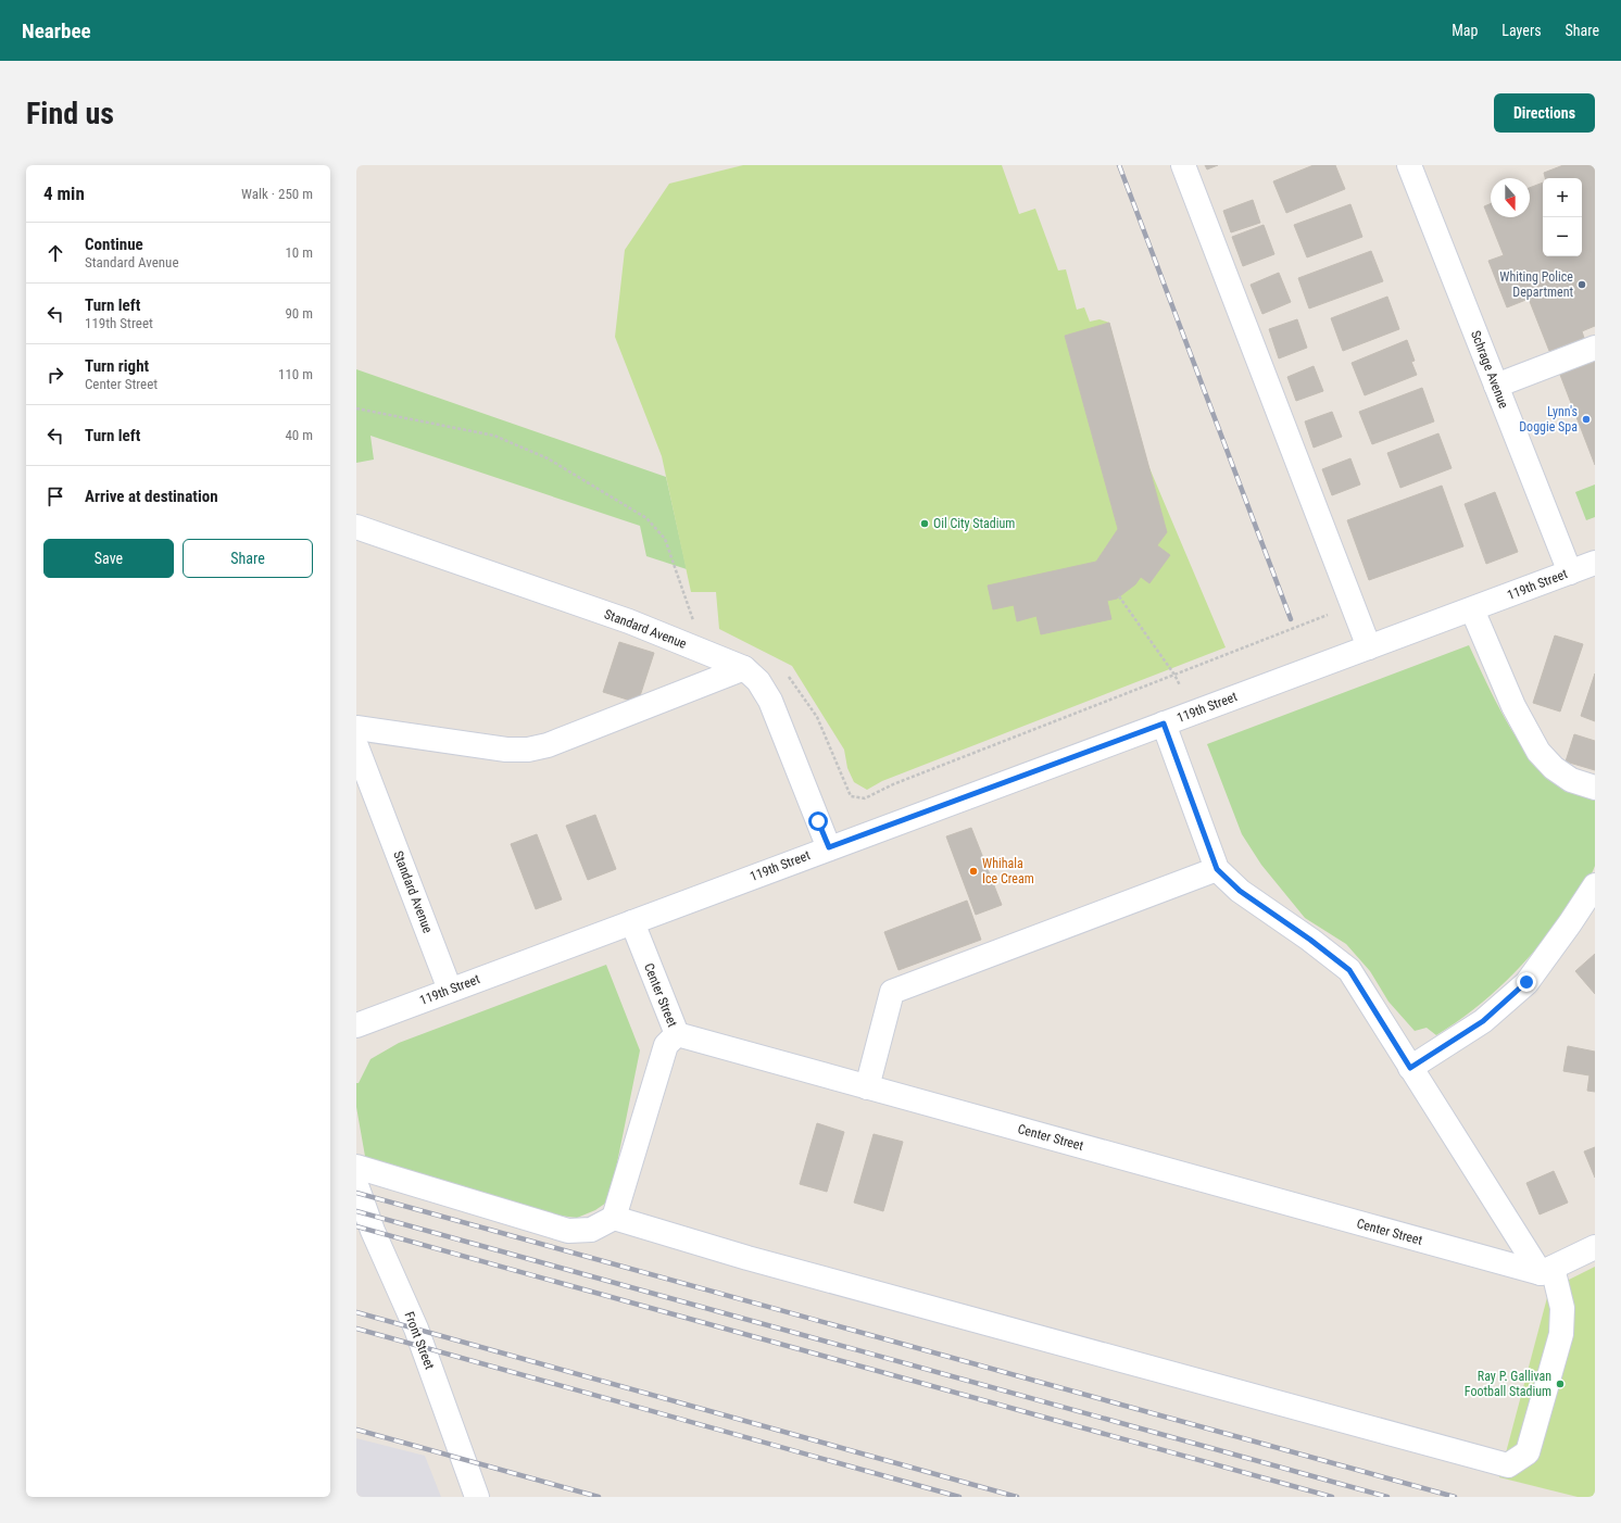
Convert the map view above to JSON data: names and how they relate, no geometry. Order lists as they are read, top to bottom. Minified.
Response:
{"streets":{"street":["Schrage Avenue","119th Street","Standard Avenue","Center Street","Front Street"]},"crossings":[["Schrage Avenue","119th Street"],["119th Street","Standard Avenue"],["119th Street","Center Street"]],"places":["Whiting Police Department","Lynn's Doggie Spa","Oil City Stadium","Whihala Ice Cream","Ray P. Gallivan Football Stadium"],"north":"bottom","page":{"header":"Nearbee","nav":["Map","Layers","Share"],"buttons":["Directions",["Save","Share"]],"title":"Find us","heading":["4 min","Walk · 250 m"],"map_buttons":["+","−"],"list":[["Continue","Standard Avenue","10 m"],["Turn left","119th Street","90 m"],["Turn right","Center Street","110 m"],["Turn left","40 m"],"Arrive at destination"]}}
